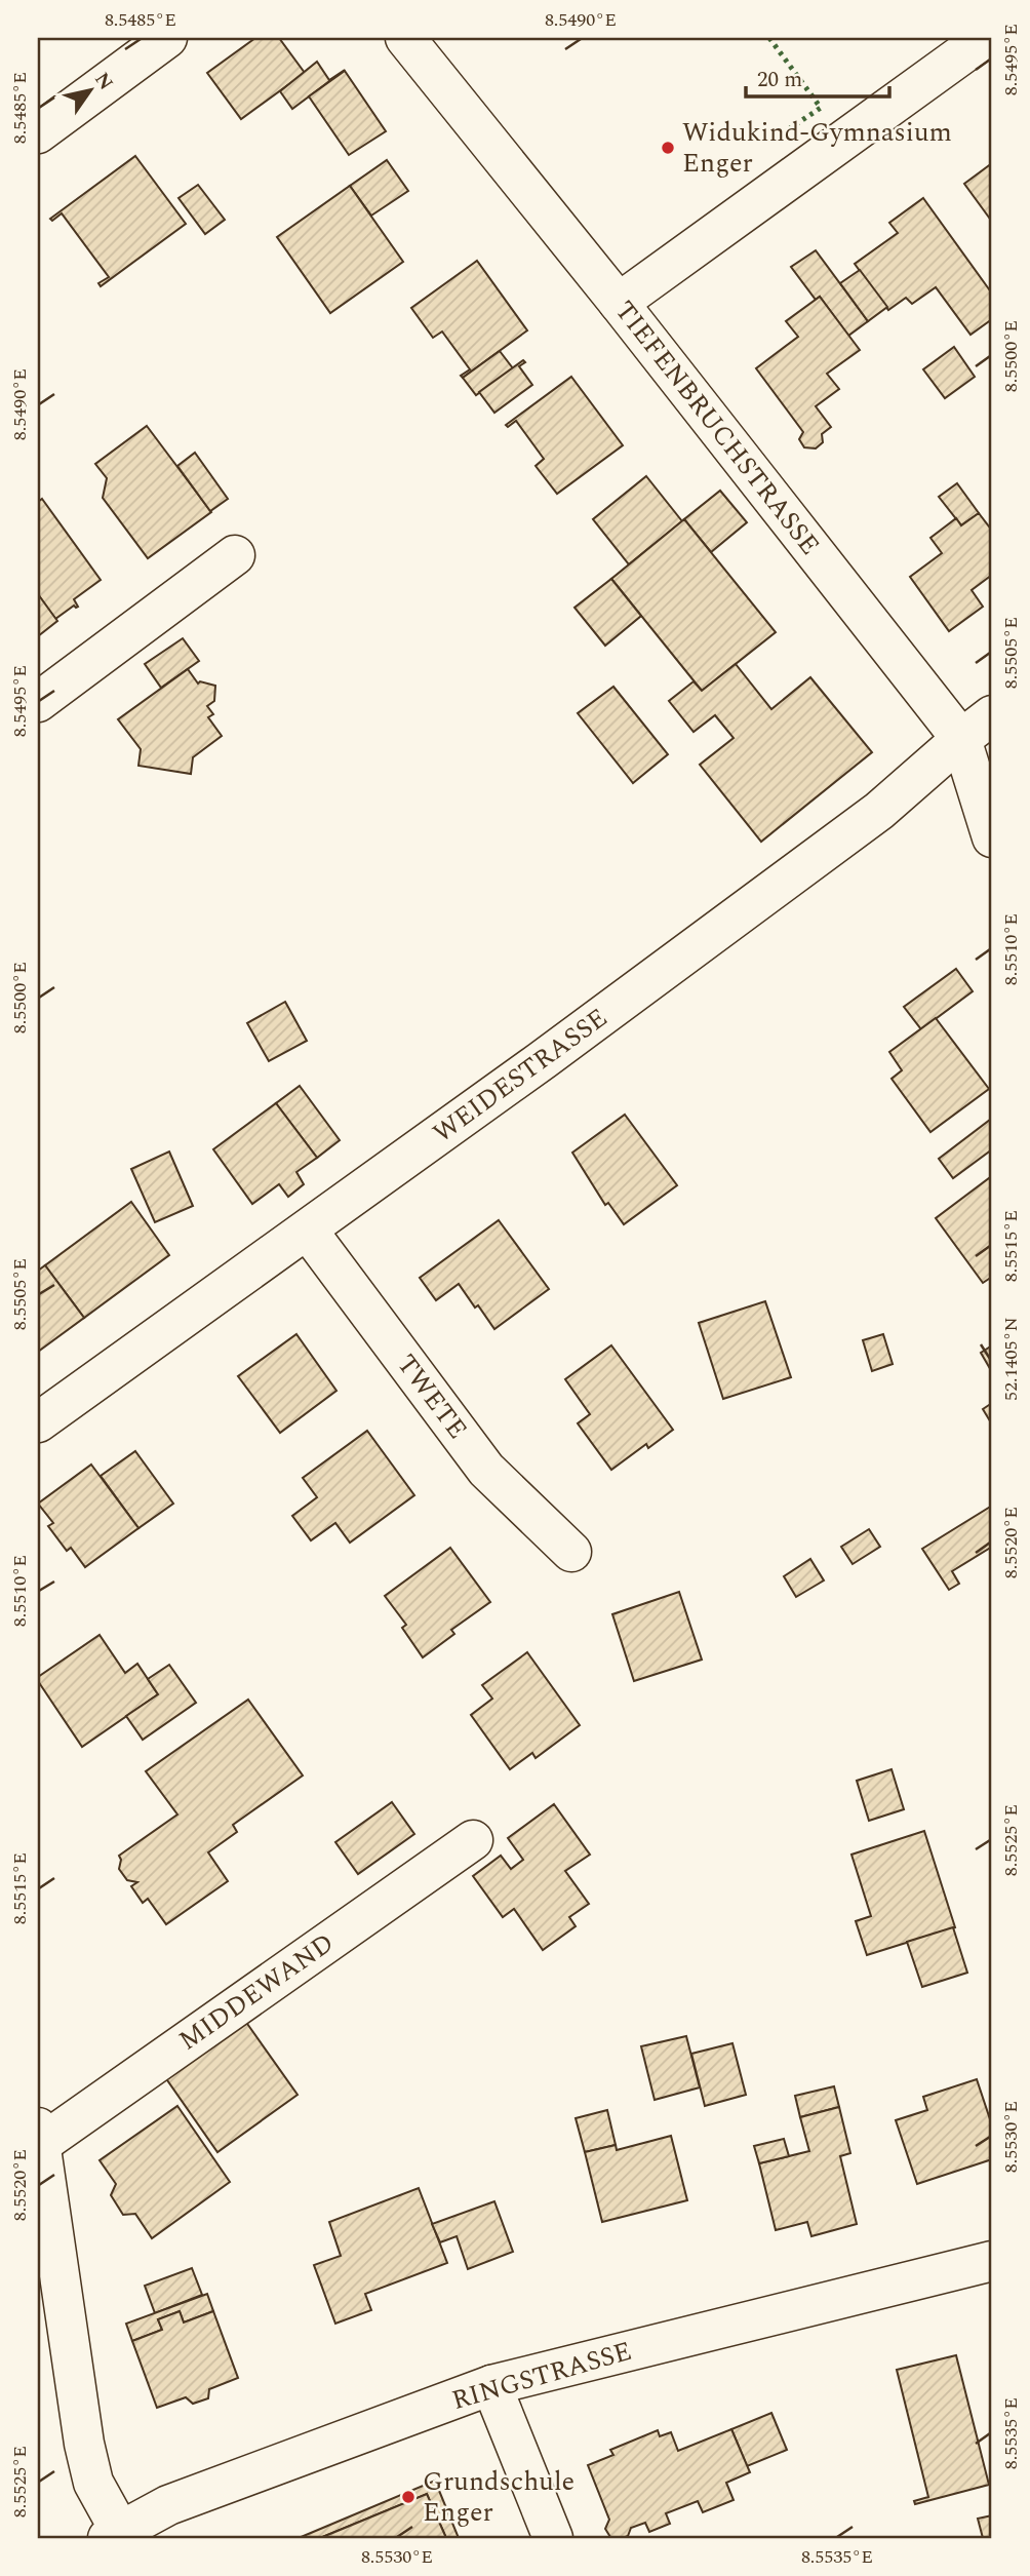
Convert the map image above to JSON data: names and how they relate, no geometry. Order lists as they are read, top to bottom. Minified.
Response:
{"streets":{"street":["TIEFENBRUCHSTRASSE","WEIDESTRASSE","TWETE","MIDDEWAND","RINGSTRASSE"]},"crossings":[["TIEFENBRUCHSTRASSE","WEIDESTRASSE"],["WEIDESTRASSE","TWETE"]],"places":["Widukind-Gymnasium Enger","Grundschule Enger"],"scale_bar":"20 m","north":"top right","coordinates":["8.5485°E","8.5490°E","8.5495°E","8.5500°E","8.5505°E","8.5510°E","8.5515°E","52.1405°N","8.5520°E","8.5525°E","8.5530°E","8.5535°E"]}
